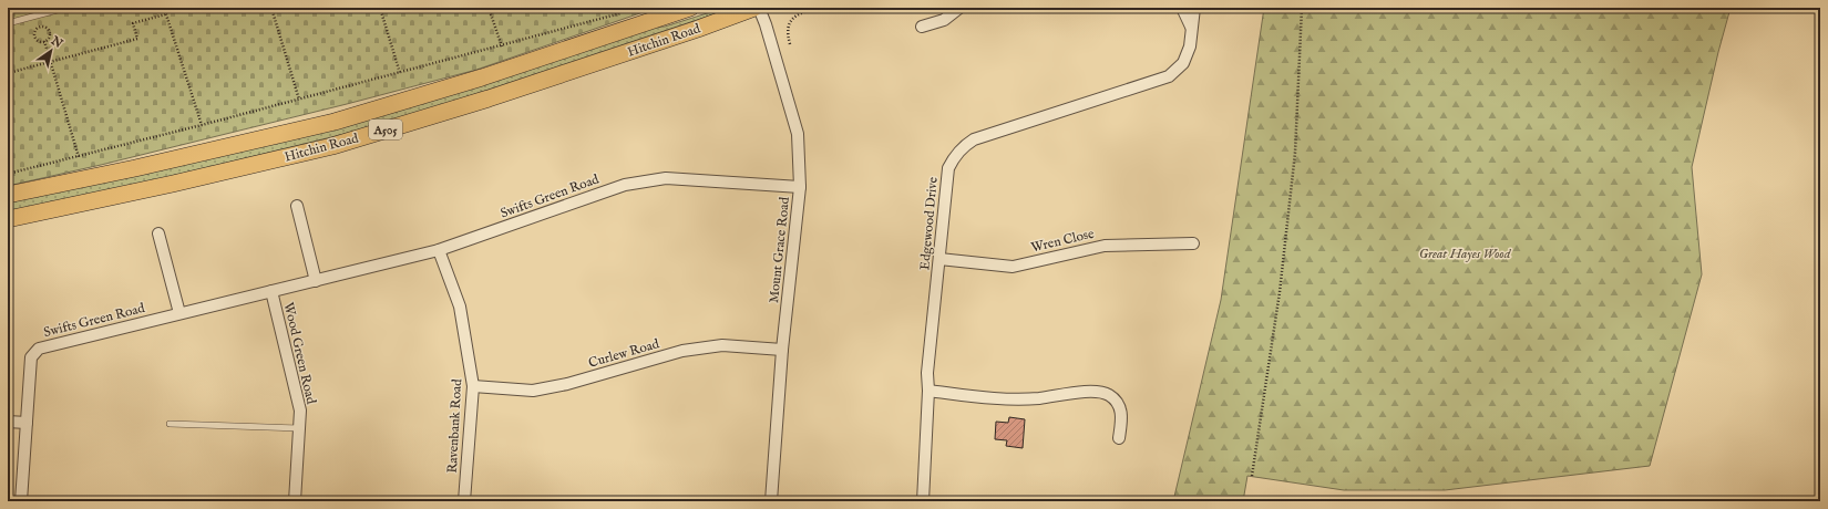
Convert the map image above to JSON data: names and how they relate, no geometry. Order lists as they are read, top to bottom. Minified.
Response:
{"streets":{"main road":["Hitchin Road","A505"],"street":["Swifts Green Road","Edgewood Drive","Wren Close","Mount Grace Road","Wood Green Road","Curlew Road","Ravenbank Road"]},"crossings":[["Swifts Green Road","Mount Grace Road"],["Swifts Green Road","Wood Green Road"],["Swifts Green Road","Ravenbank Road"],["Edgewood Drive","Wren Close"],["Mount Grace Road","Curlew Road"],["Curlew Road","Ravenbank Road"]],"parks":["Great Hayes Wood"],"north":"top right"}
